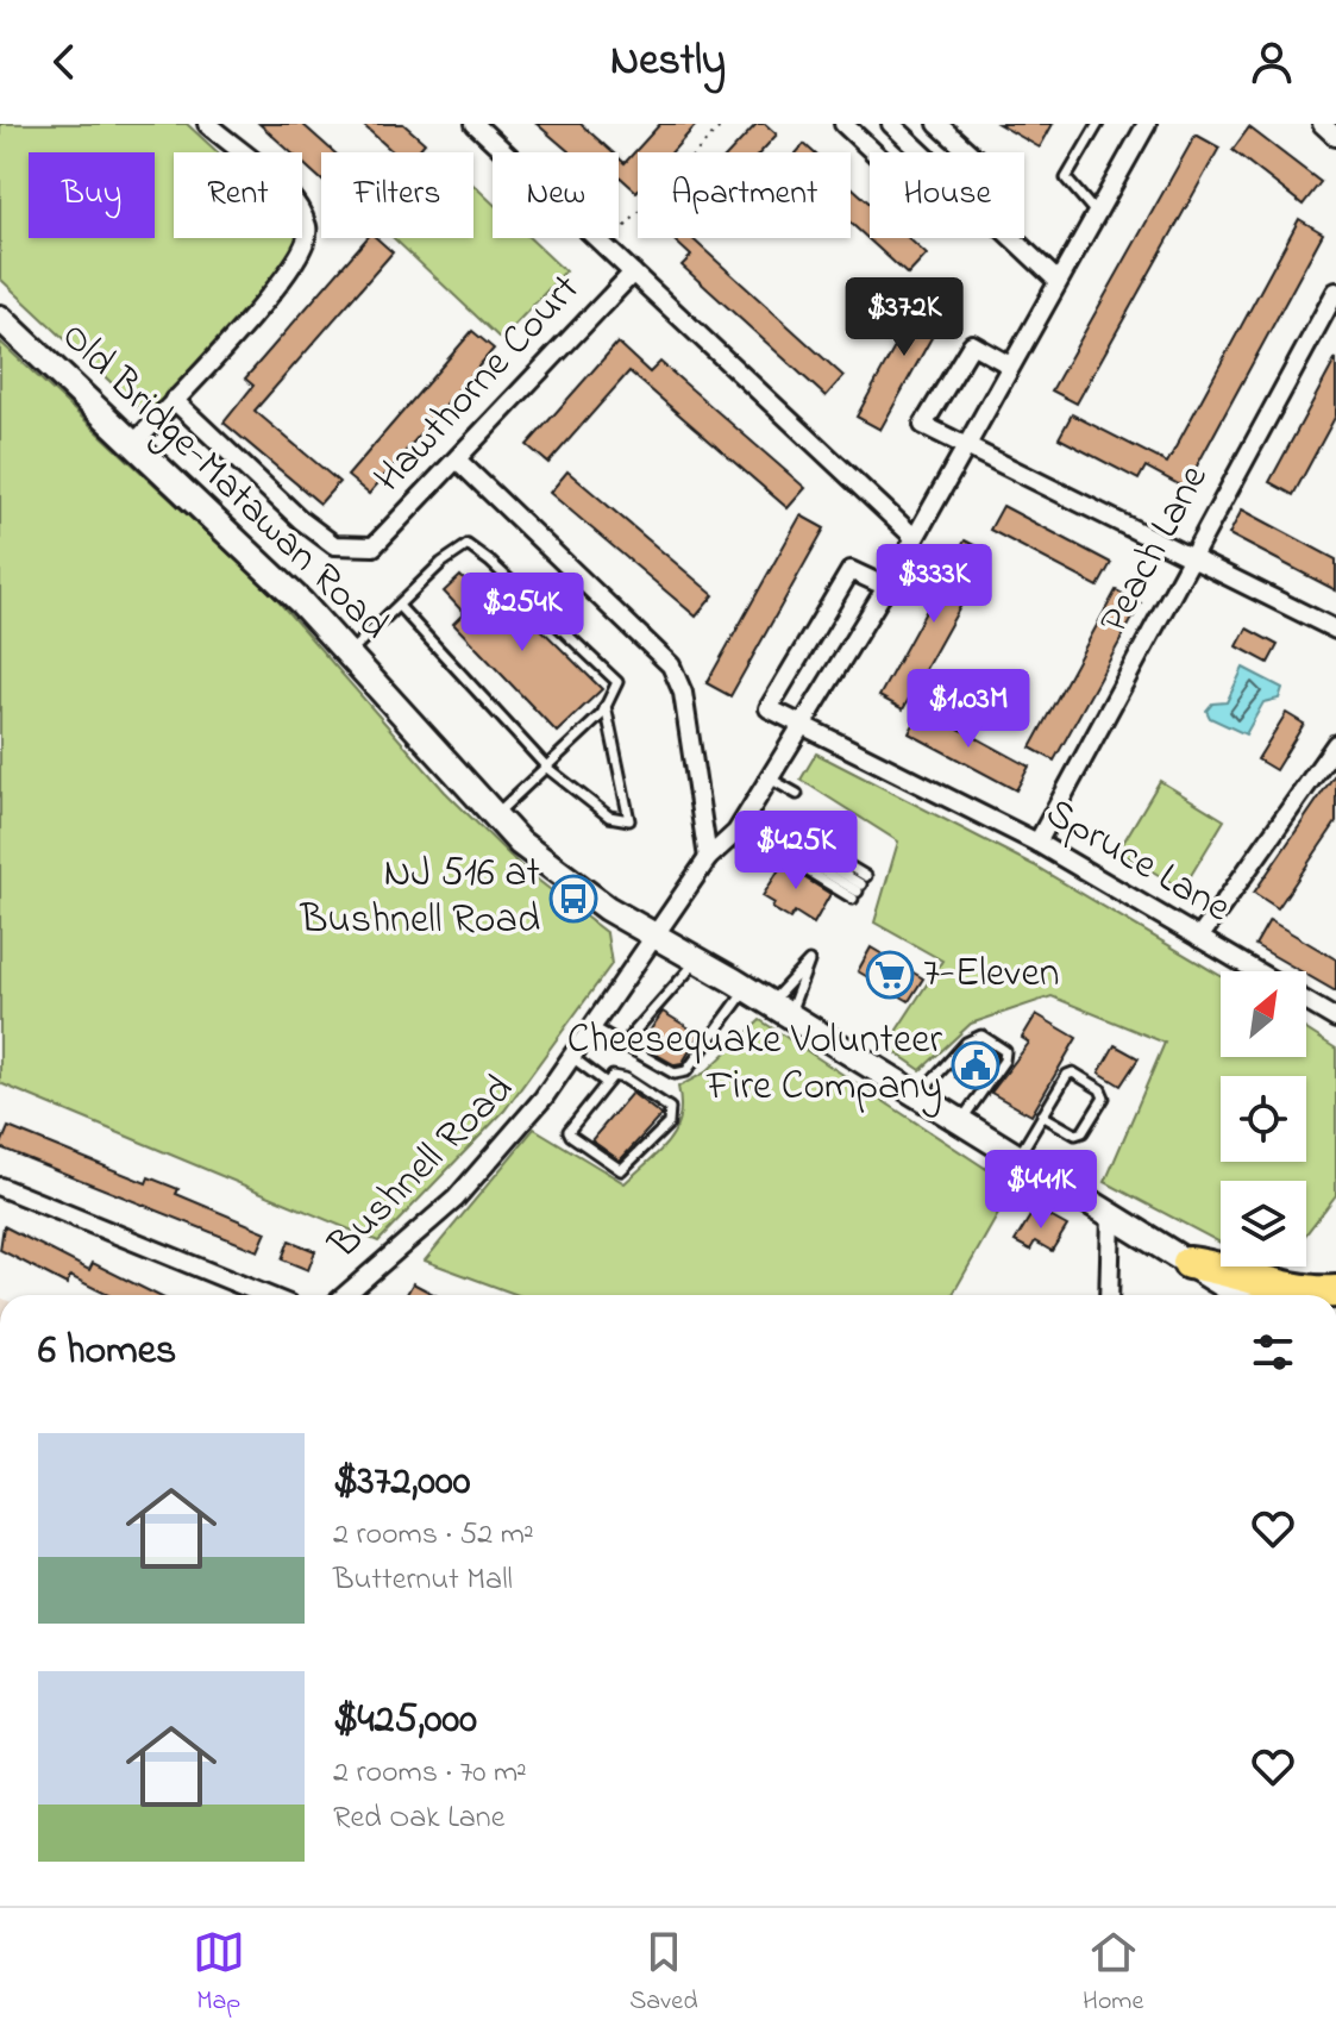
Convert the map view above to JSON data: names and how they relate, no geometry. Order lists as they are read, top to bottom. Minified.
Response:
{"streets":{"main road":["Old Bridge-Matawan Road"],"street":["Hawthorne Court","Peach Lane","Spruce Lane","Bushnell Road"]},"crossings":[["Old Bridge-Matawan Road","Bushnell Road"],["Peach Lane","Spruce Lane"],["Spruce Lane","Bushnell Road"]],"places":{"bus stop":["NJ 516 at Bushnell Road"],"supermarket":["7-Eleven"],"public building":["Cheesequake Volunteer Fire Company"]},"north":"top right","page":{"header":"Nestly","chip":["Buy","Rent","Filters","New","Apartment","House"],"price":["$372K","$333K","$254K","$1.03M","$425K","$441K"],"heading":"6 homes","list":[{"name":"$372,000","note":"2 rooms · 52 m² · Butternut Mall"},{"name":"$425,000","note":"2 rooms · 70 m² · Red Oak Lane"}],"tabs":["Map","Saved","Home"]}}
